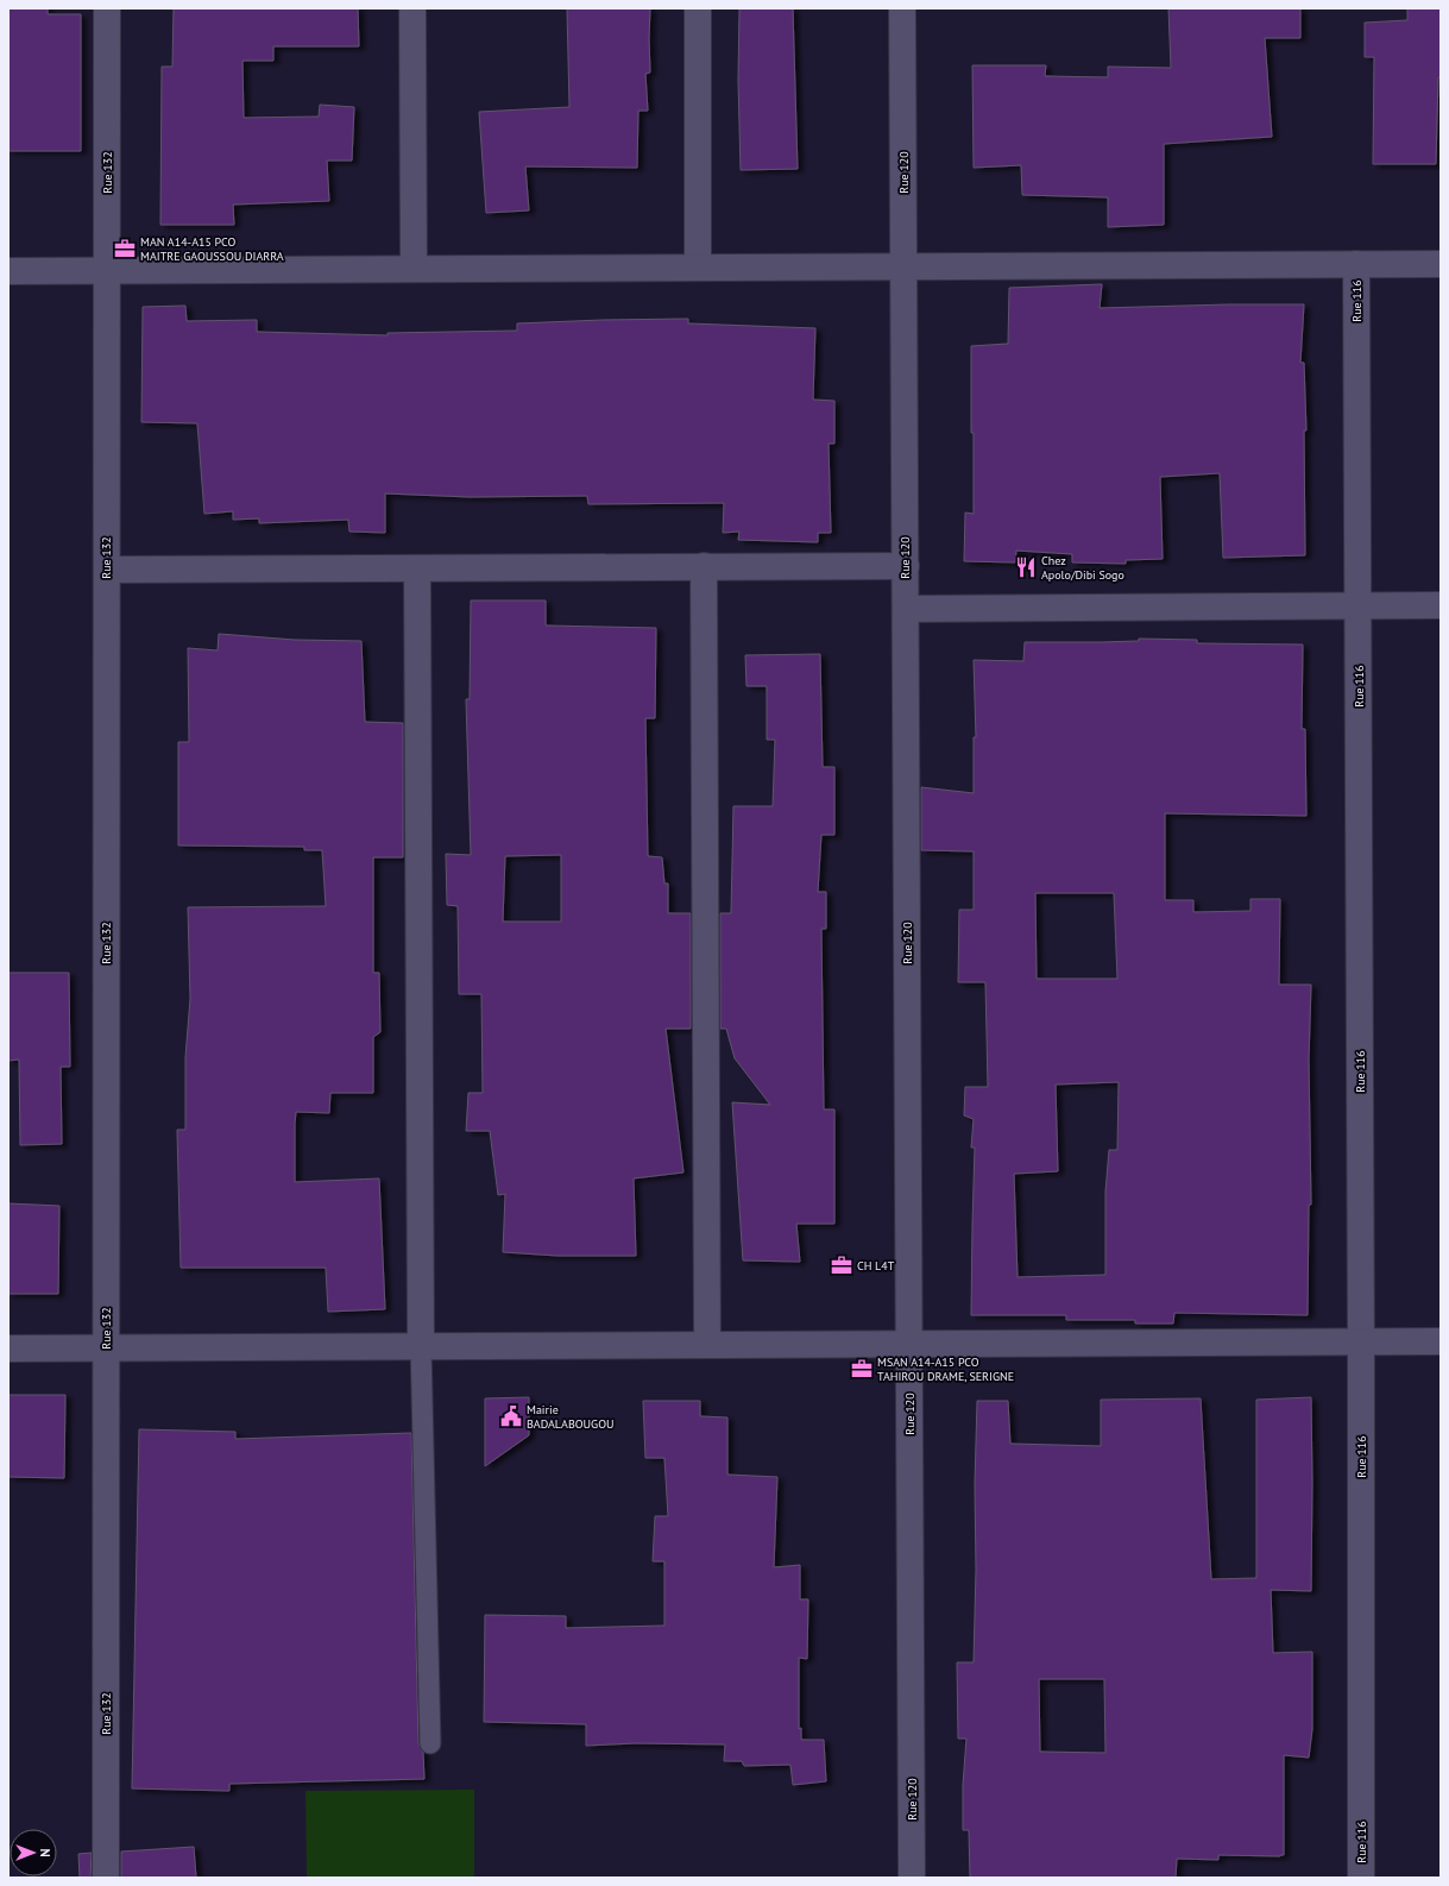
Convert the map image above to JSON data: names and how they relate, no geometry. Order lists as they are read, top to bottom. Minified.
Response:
{"streets":{"street":["Rue 132","Rue 120","Rue 116"]},"places":{"office":["MAN A14-A15 PCO MAITRE GAOUSSOU DIARRA","CH L4T","MSAN A14-A15 PCO TAHIROU DRAME, SERIGNE"],"restaurant":["Chez Apolo/Dibi Sogo"],"public building":["Mairie BADALABOUGOU"]},"north":"right"}
